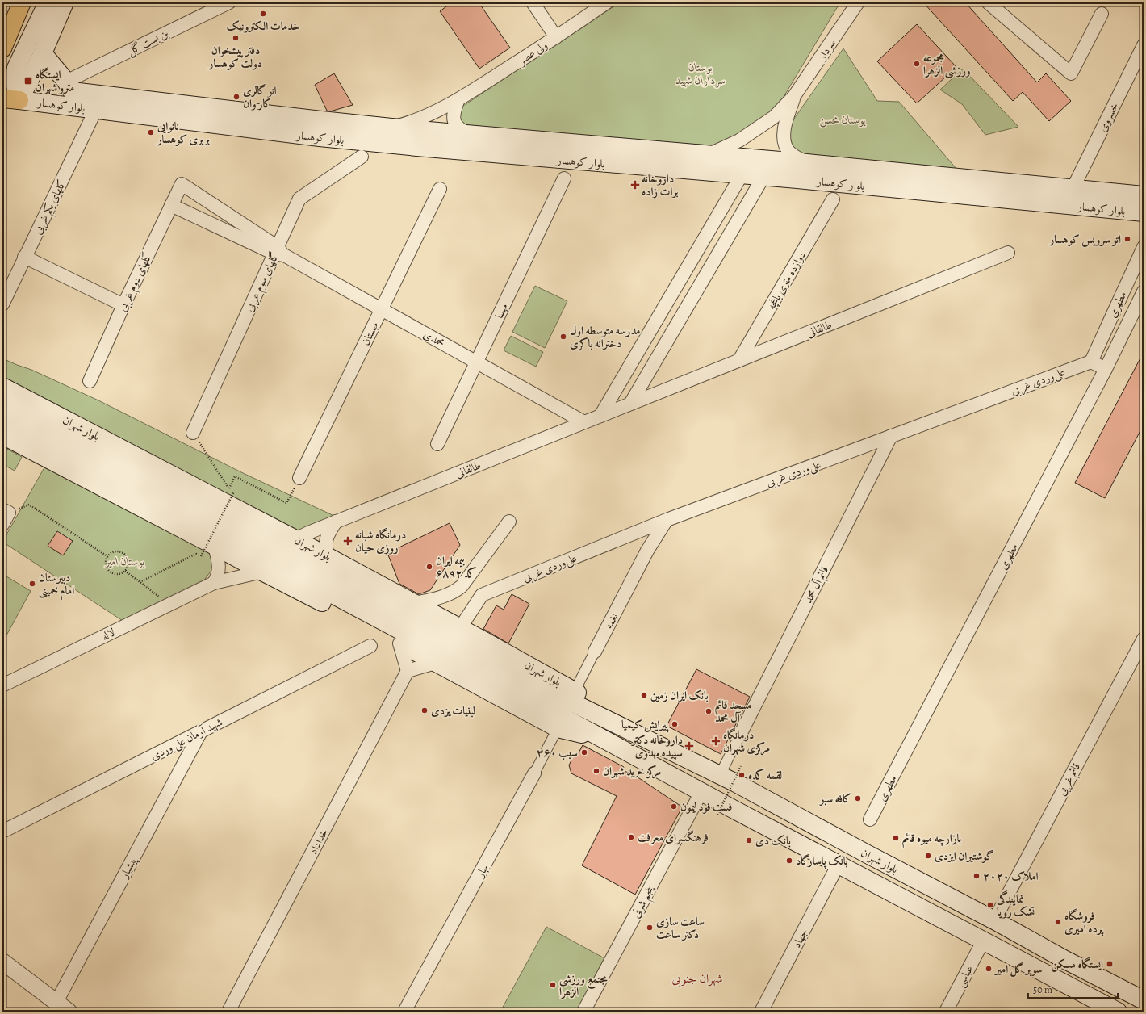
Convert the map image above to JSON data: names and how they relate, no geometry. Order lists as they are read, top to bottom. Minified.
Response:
{"streets":{"main road":["بلوار کوهسار","بلوار شهران"],"street":["بن بست گل","سردار","ولی عصر","خسروی","گلهای یکم غربی","دوازده متری باغچه","گلهای دوم غربی","گلهای سوم غربی","مطهری","مهسا","طالقانی","مهستان","محمدی","علی‌وردی غربی","قائم آل محمد","نغمه","لاله","شهید آرمان علی وردی","قائم غربی","خداداد","پیشیار","بهار","پنجم شرقی","جهاد","عباسی"]},"crossings":[["بن بست گل","بلوار کوهسار"],["سردار","بلوار کوهسار"],["ولی عصر","بلوار کوهسار"],["بلوار کوهسار","خسروی"],["بلوار کوهسار","گلهای یکم غربی"],["دوازده متری باغچه","طالقانی"],["گلهای دوم غربی","گلهای سوم غربی"],["گلهای دوم غربی","محمدی"],["گلهای سوم غربی","محمدی"],["مطهری","علی‌وردی غربی"],["مهسا","محمدی"],["طالقانی","محمدی"],["طالقانی","بلوار شهران"],["مهستان","محمدی"],["علی‌وردی غربی","قائم آل محمد"],["علی‌وردی غربی","نغمه"],["بلوار شهران","نغمه"],["بلوار شهران","لاله"],["بلوار شهران","قائم غربی"],["بلوار شهران","بهار"],["بلوار شهران","پنجم شرقی"],["بلوار شهران","جهاد"],["بلوار شهران","عباسی"],["شهید آرمان علی وردی","پیشیار"]],"districts":["شهران جنوبی"],"parks":["بوستان سرداران شهید","بوستان محسن","بوستان امیر"],"places":{"other":["خدمات الکترونیک","دفتر پیشخوان دولت کوهسار","مجموعه ورزشی الزهرا","اتو گالری کار وان","نانوایی بربری کوهسار","اتو سرویس کوهسار","مدرسه متوسطه اول دخترانه باکری","بیمه ایران کد ۶۸۹۲","دبیرستان امام خمینی","بانک ایران زمین","لبنیات یزدی","مسجد قائم آل محمد","پیرایش کیمیا","سیب ۳۶۰","مرکز خرید شهران","لقمه کده","کافه سبو","فست فود لیمون","فرهنگسرای معرفت","بازارچه میوه قائم","بانک دی","گوشتیران ایزدی","بانک پاسارگاد","املاک ۲۰۲۰","نمایندگی تشک رویا","فروشگاه پرده امیری","ساعت سازی دکتر ساعت","سوپر گل امیر","مجتمع ورزشی الزهرا"],"transit":["ایستگاه مترو شهران","ایستگاه مسکن"],"health":["داروخانه برات زاده","درمانگاه شبانه روزی حیان","درمانگاه مرکزی شهران","داروخانه دکتر سپیده مهدوی"]},"scale_bar":"50 m"}
